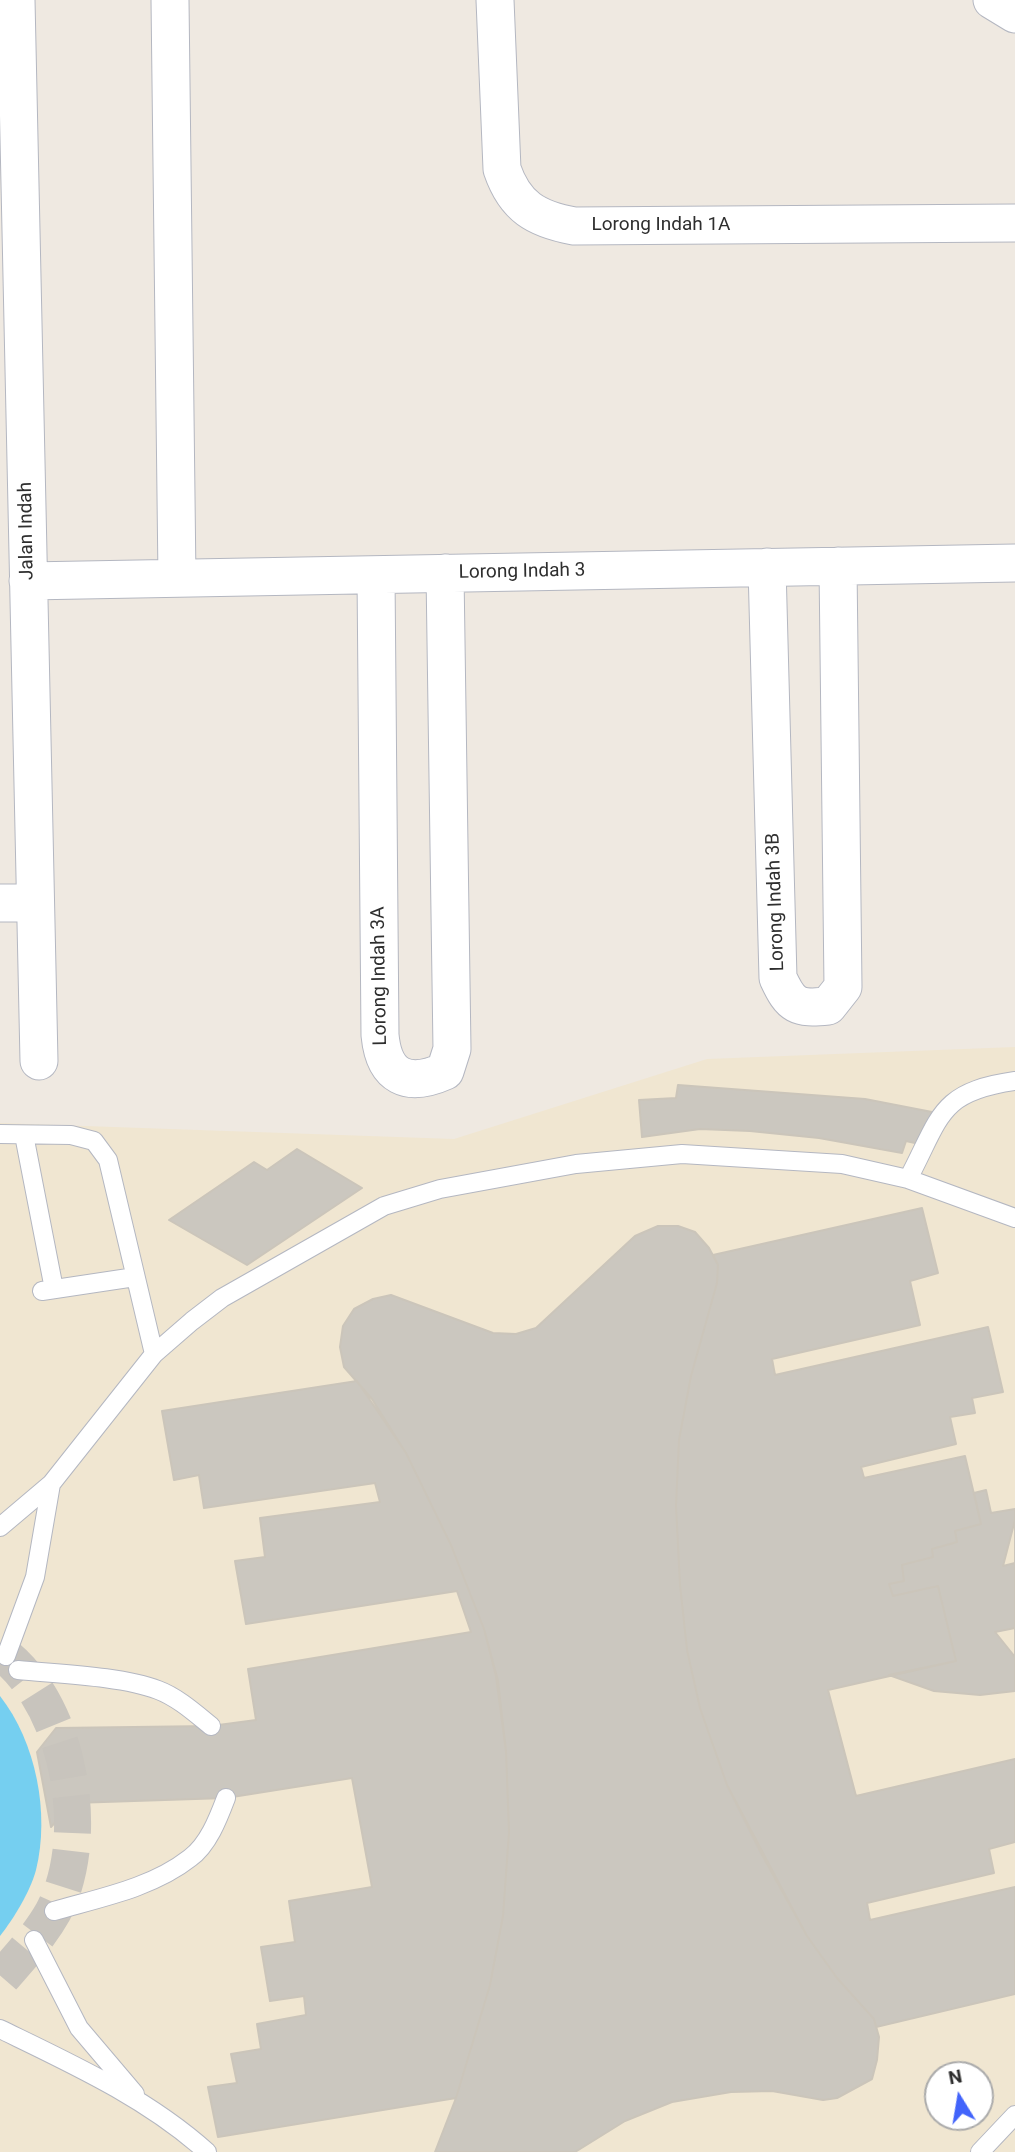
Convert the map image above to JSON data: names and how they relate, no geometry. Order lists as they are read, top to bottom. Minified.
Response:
{"streets":{"street":["Lorong Indah 1A","Jalan Indah","Lorong Indah 3","Lorong Indah 3B","Lorong Indah 3A"]},"crossings":[["Jalan Indah","Lorong Indah 3"],["Lorong Indah 3","Lorong Indah 3B"],["Lorong Indah 3","Lorong Indah 3A"]],"north":"top"}
